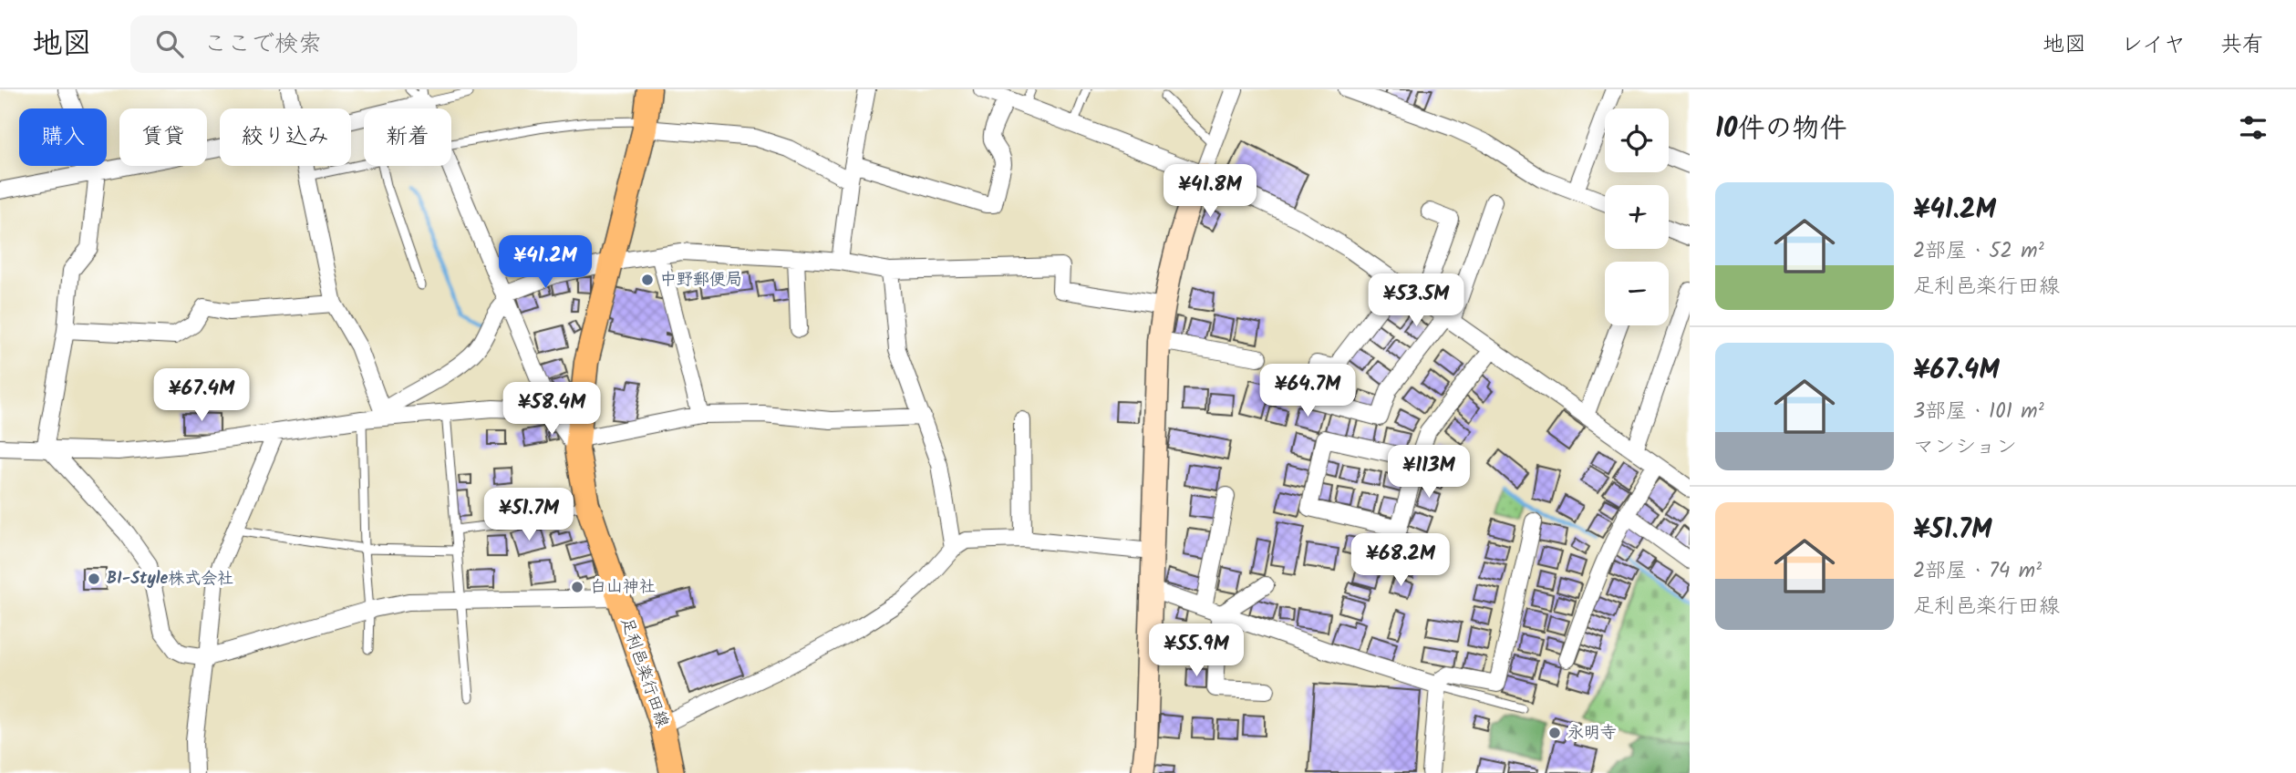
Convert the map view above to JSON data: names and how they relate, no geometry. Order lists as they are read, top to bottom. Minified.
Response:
{"streets":{"main road":["足利邑楽行田線"]},"places":["中野郵便局","BI-Style株式会社","白山神社","永明寺"],"page":{"header":"地図","search":"ここで検索","nav":["地図","レイヤ","共有"],"heading":"10件の物件","map_buttons":["+","−"],"chip":["購入","賃貸","絞り込み","新着"],"price":["¥41.8M","¥41.2M","¥53.5M","¥64.7M","¥67.4M","¥58.4M","¥113M","¥51.7M","¥68.2M","¥55.9M"],"list":[{"name":"¥41.2M","note":"2部屋 · 52 m² · 足利邑楽行田線"},{"name":"¥67.4M","note":"3部屋 · 101 m² · マンション"},{"name":"¥51.7M","note":"2部屋 · 74 m² · 足利邑楽行田線"}]}}
